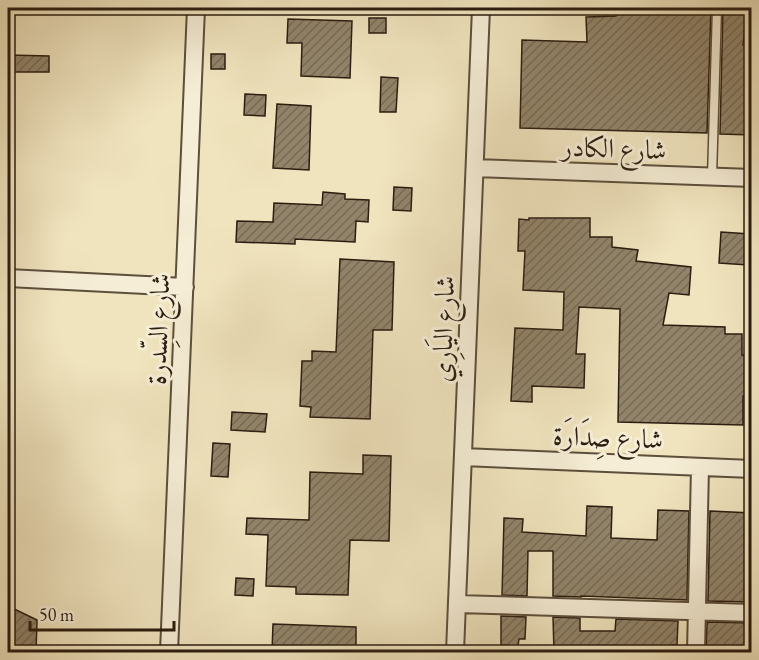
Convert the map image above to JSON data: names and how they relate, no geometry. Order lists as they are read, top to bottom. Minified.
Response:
{"streets":{"street":["شارع الكادر","شارع السِّدرة","شارع اليَارِي","شارع صِدَارَة"]},"crossings":[["شارع الكادر","شارع اليَارِي"],["شارع اليَارِي","شارع صِدَارَة"]],"scale_bar":"50 m"}
